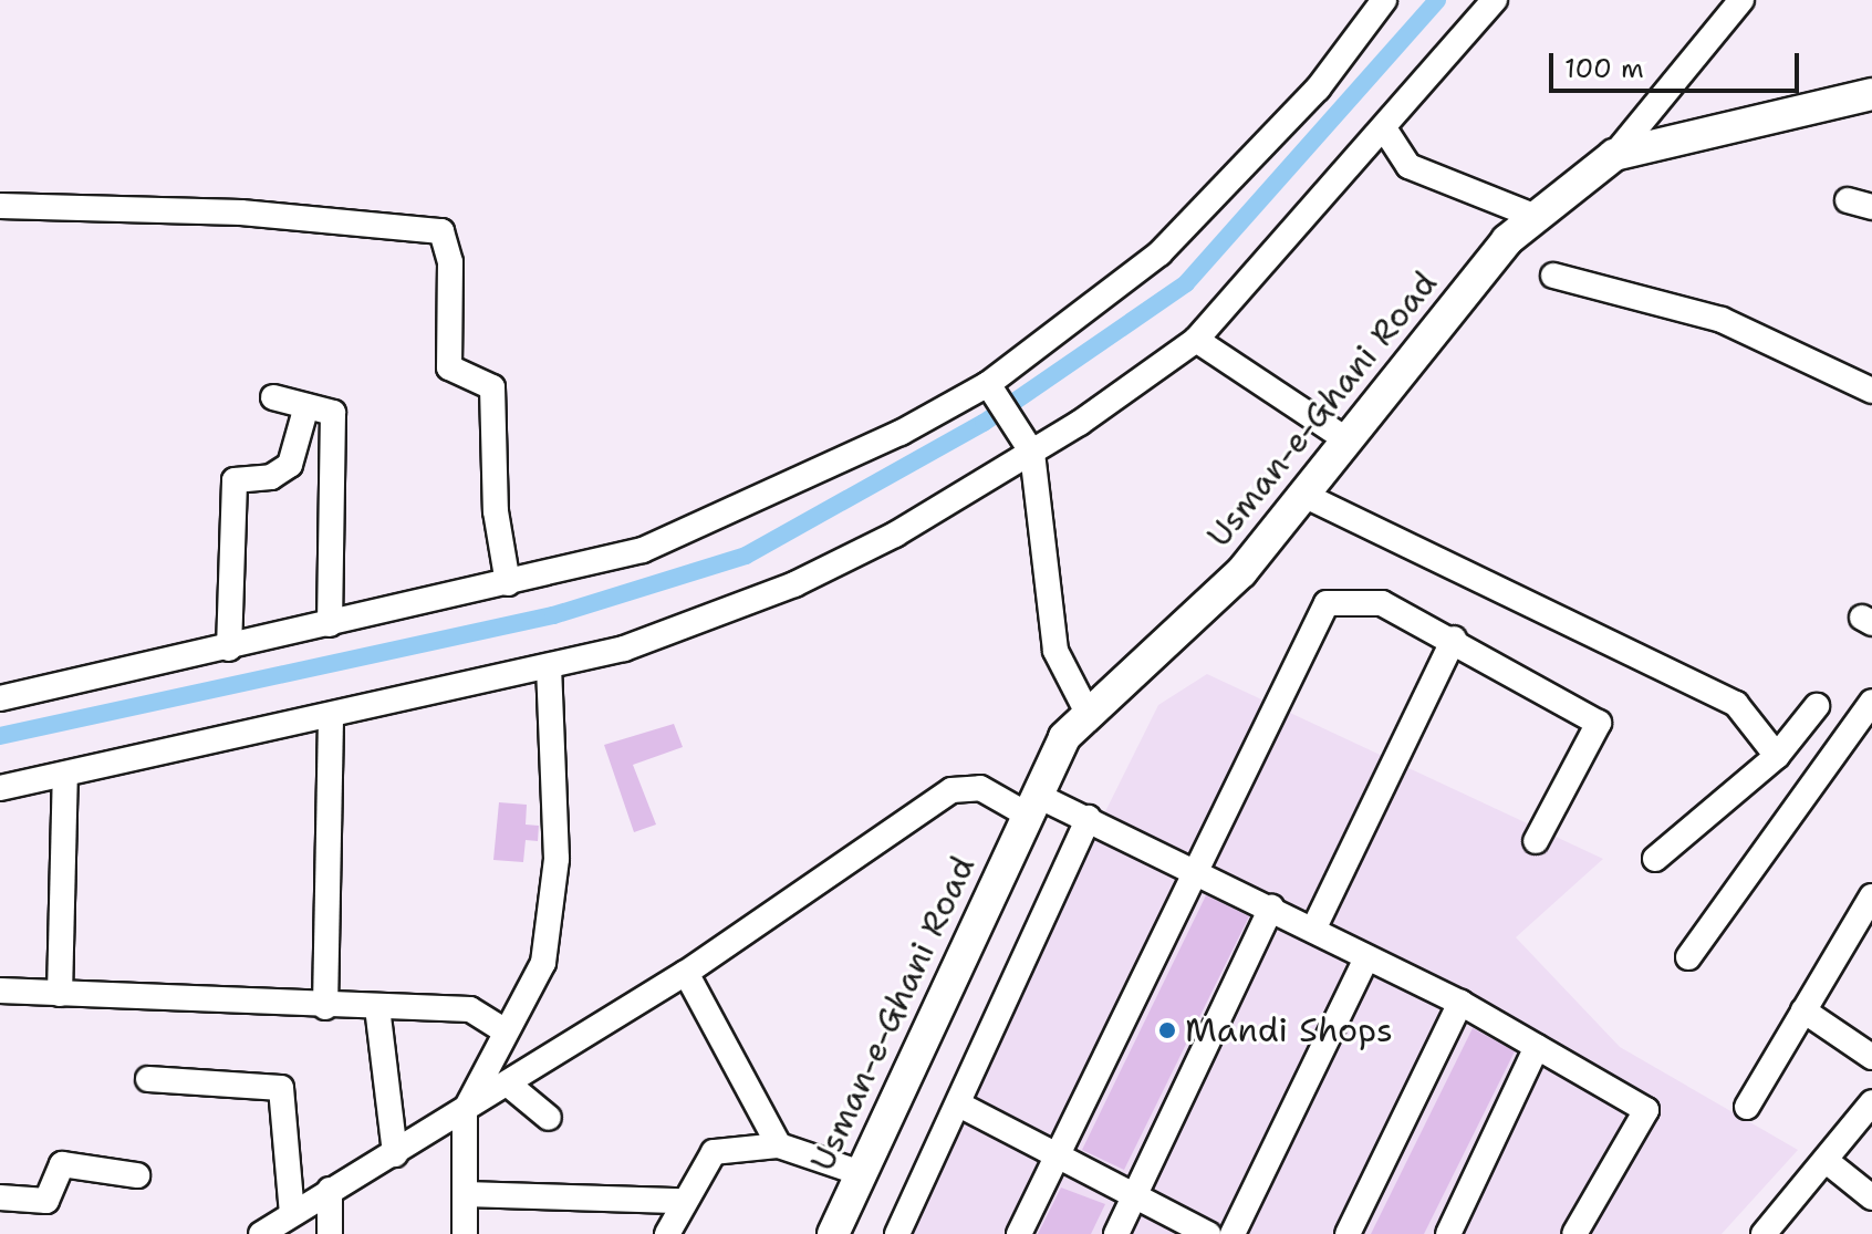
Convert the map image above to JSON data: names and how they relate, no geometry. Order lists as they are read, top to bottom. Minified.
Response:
{"streets":{"main road":["Usman-e-Ghani Road"]},"places":["Mandi Shops"],"scale_bar":"100 m"}
